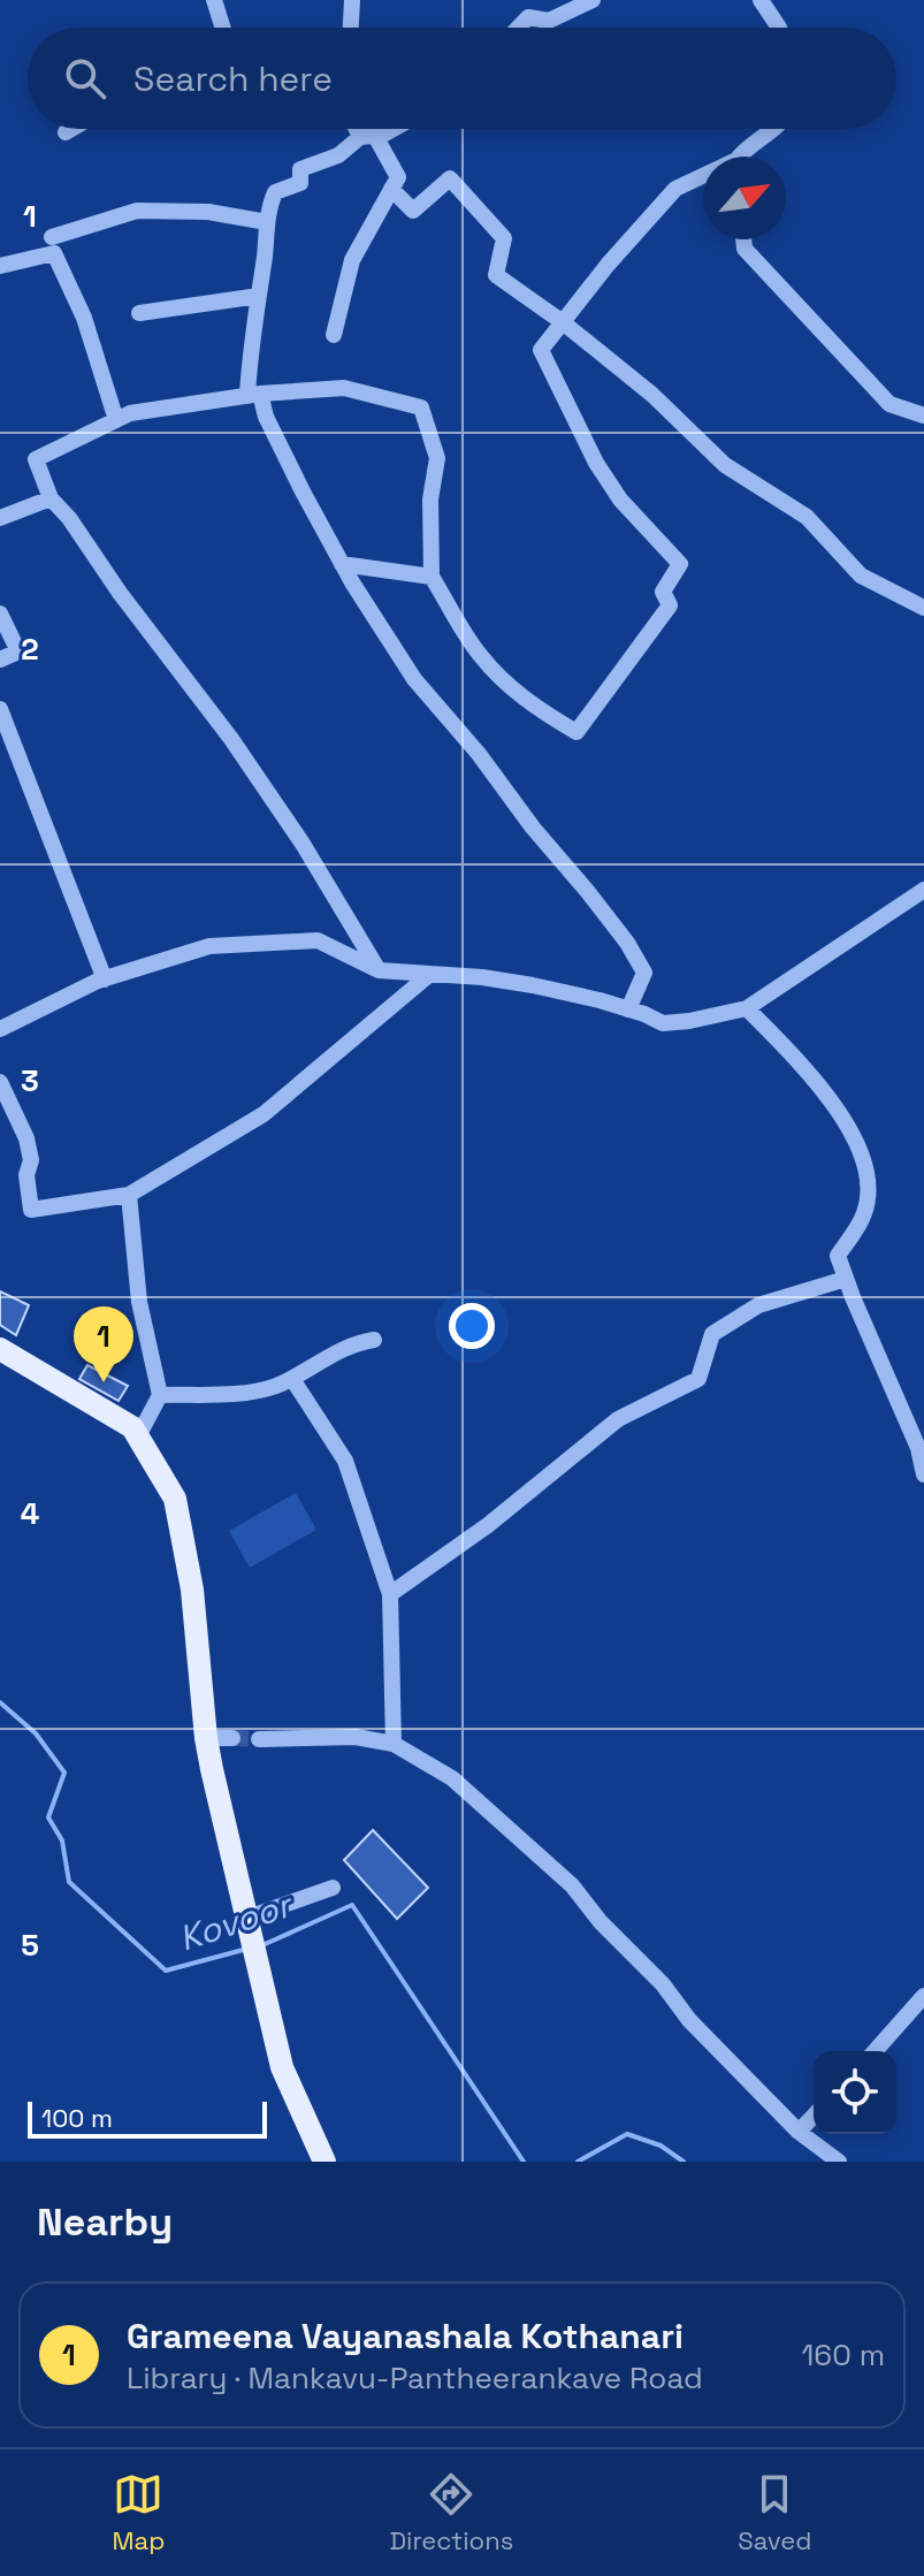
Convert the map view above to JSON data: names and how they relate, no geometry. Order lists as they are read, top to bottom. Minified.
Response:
{"water":["Kovoor"],"scale_bar":"100 m","north":"top right","page":{"search":"Search here","pins":"1","scale":"100 m","heading":"Nearby","list":[{"mark":"1","name":"Grameena Vayanashala Kothanari","note":"Library · Mankavu-Pantheerankave Road","value":"160 m"}],"nav":["Map","Directions","Saved"]},"grid":{"rows":["1","2","3","4","5"]}}
